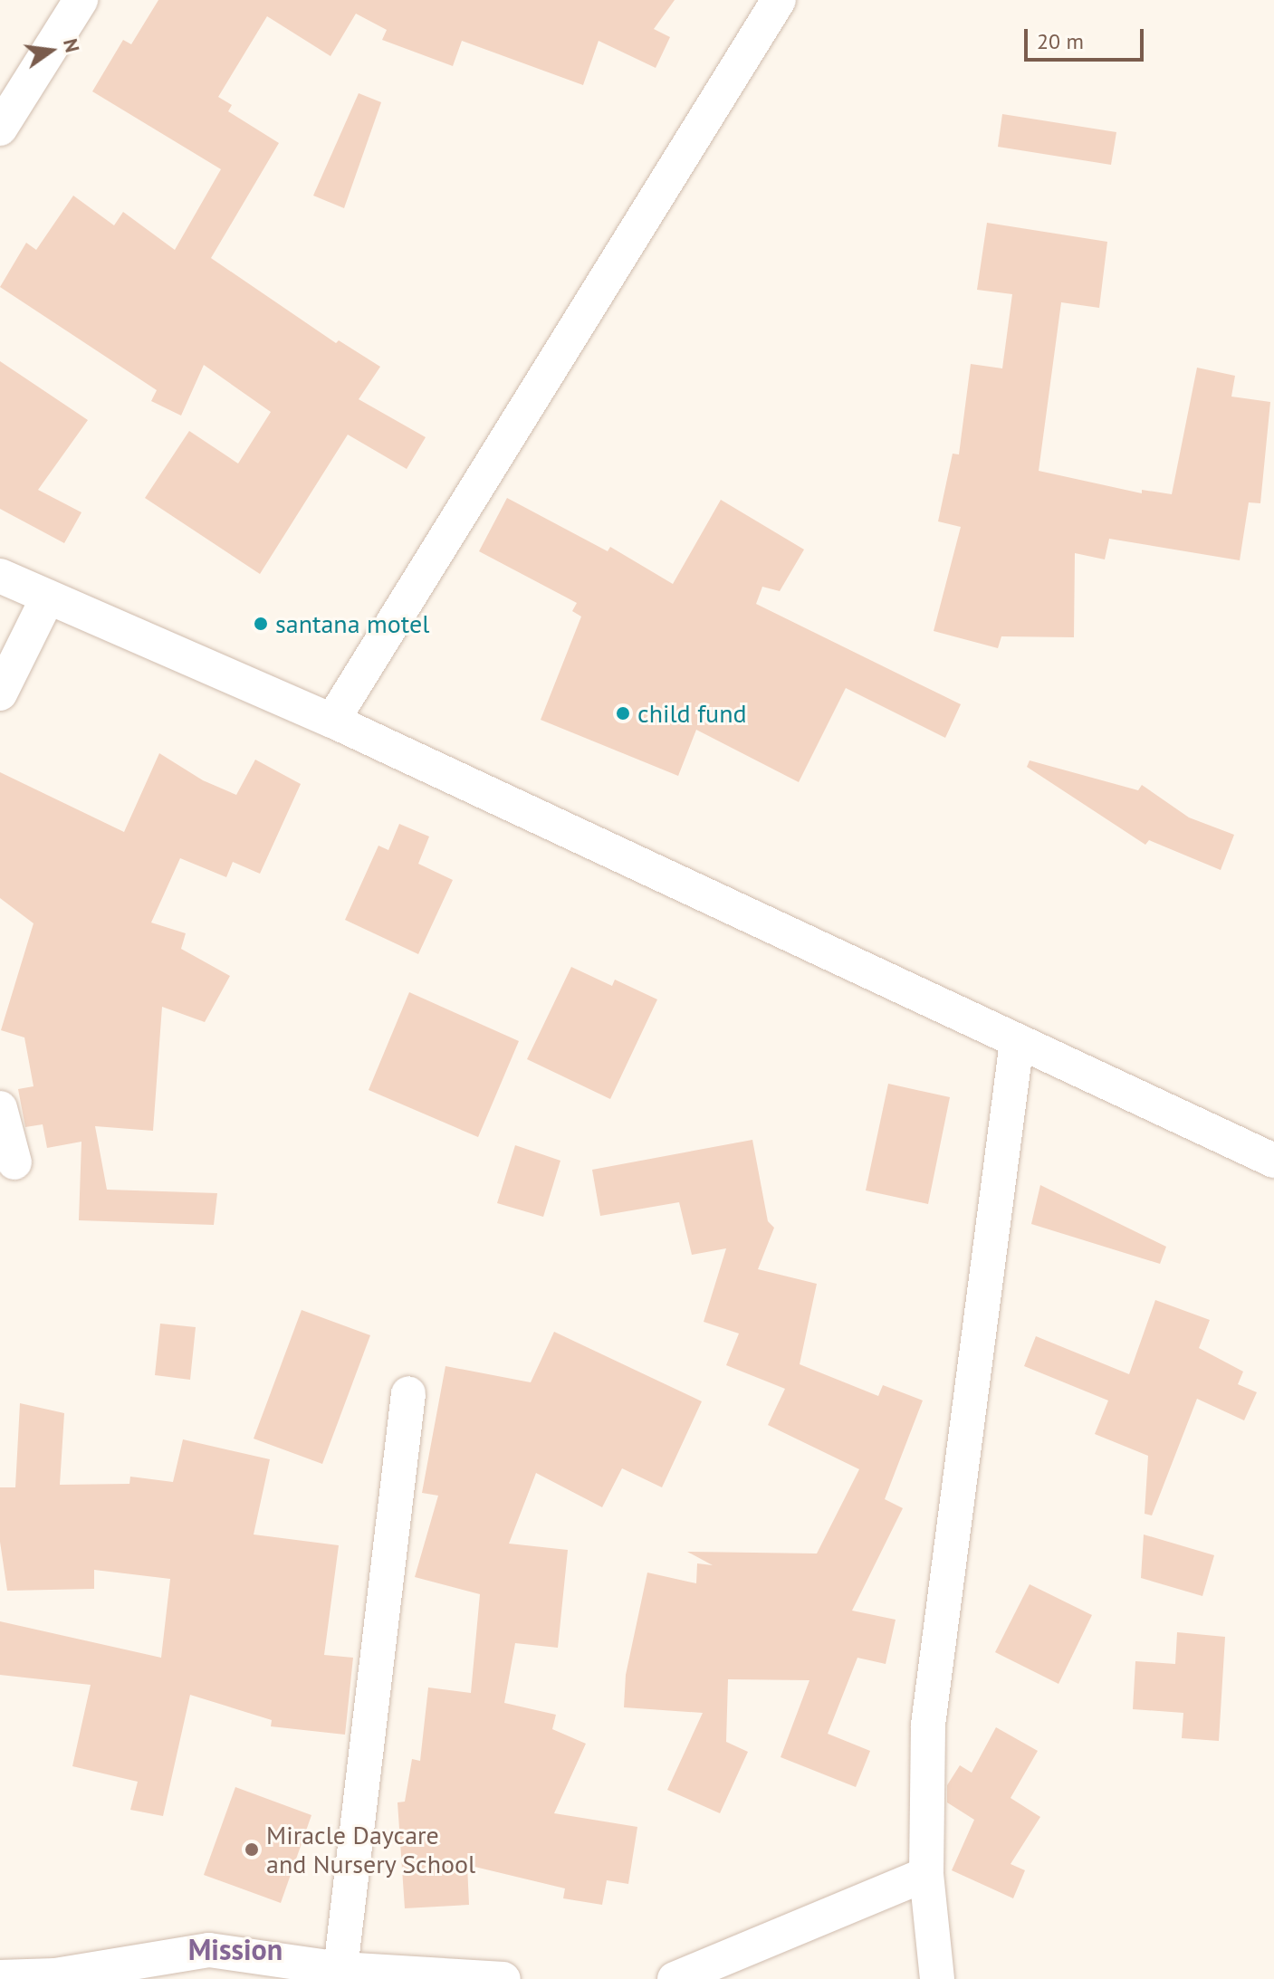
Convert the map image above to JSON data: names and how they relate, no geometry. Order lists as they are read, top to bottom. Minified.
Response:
{"districts":["Mission"],"places":["santana motel","child fund","Miracle Daycare and Nursery School"],"scale_bar":"20 m","north":"right"}
